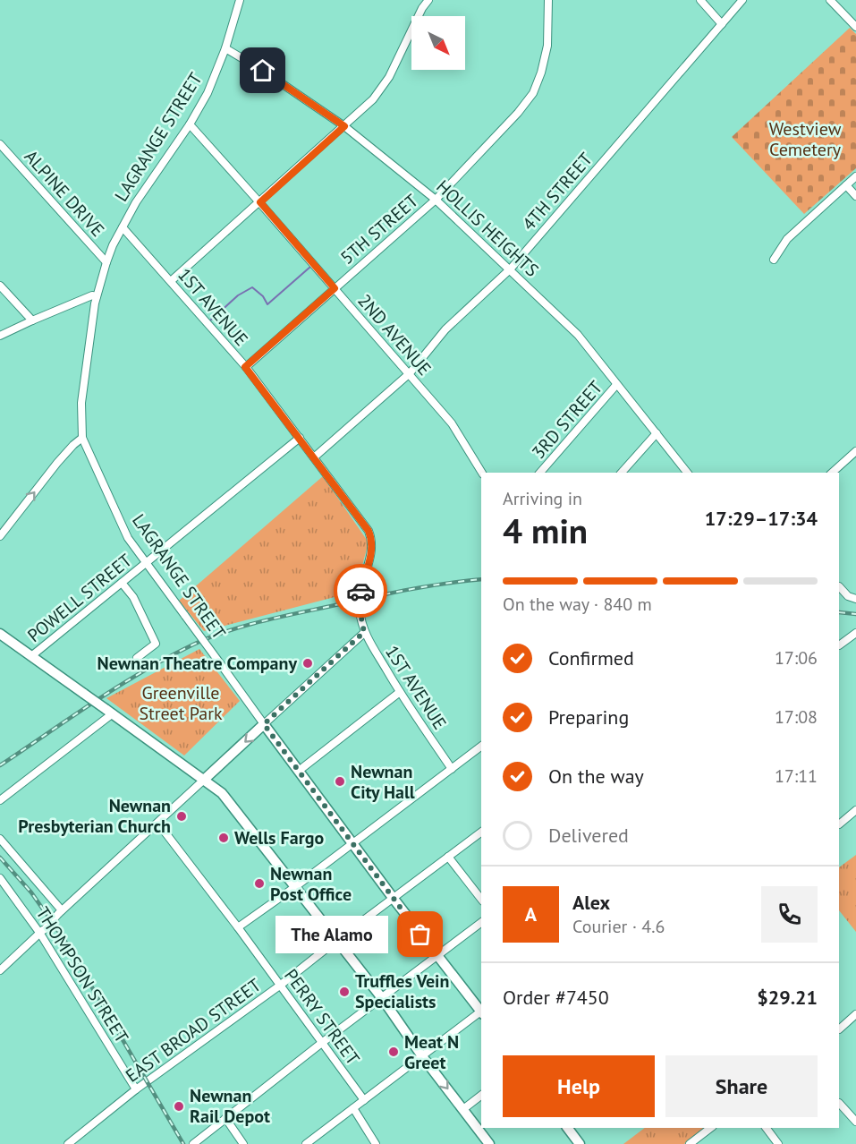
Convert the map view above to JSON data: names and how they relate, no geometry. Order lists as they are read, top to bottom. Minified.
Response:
{"streets":{"main road":["LAGRANGE STREET"],"street":["4TH STREET","ALPINE DRIVE","HOLLIS HEIGHTS","5TH STREET","1ST AVENUE","2ND AVENUE","3RD STREET","POWELL STREET","THOMPSON STREET","PERRY STREET","EAST BROAD STREET"]},"crossings":[["LAGRANGE STREET","ALPINE DRIVE"],["LAGRANGE STREET","HOLLIS HEIGHTS"],["LAGRANGE STREET","1ST AVENUE"],["LAGRANGE STREET","2ND AVENUE"],["LAGRANGE STREET","POWELL STREET"],["LAGRANGE STREET","EAST BROAD STREET"],["4TH STREET","HOLLIS HEIGHTS"],["4TH STREET","1ST AVENUE"],["4TH STREET","2ND AVENUE"],["HOLLIS HEIGHTS","5TH STREET"],["HOLLIS HEIGHTS","3RD STREET"],["5TH STREET","1ST AVENUE"],["5TH STREET","2ND AVENUE"],["1ST AVENUE","POWELL STREET"],["THOMPSON STREET","EAST BROAD STREET"],["PERRY STREET","EAST BROAD STREET"]],"parks":["Westview Cemetery","Greenville Street Park"],"places":["Newnan Theatre Company","Newnan City Hall","Newnan Presbyterian Church","Wells Fargo","Newnan Post Office","The Alamo","Truffles Vein Specialists","Meat N Greet","Newnan Rail Depot"],"north":"bottom right","page":{"heading":["4 min","Arriving in","17:29–17:34"],"panel":["Alex","Courier · 4.6","Order #7450","$29.21"],"bar":"On the way · 840 m","list":[["Confirmed","17:06"],["Preparing","17:08"],["On the way","17:11"],"Delivered"],"round":"A","bubble":"The Alamo","buttons":["Help","Share"]}}
